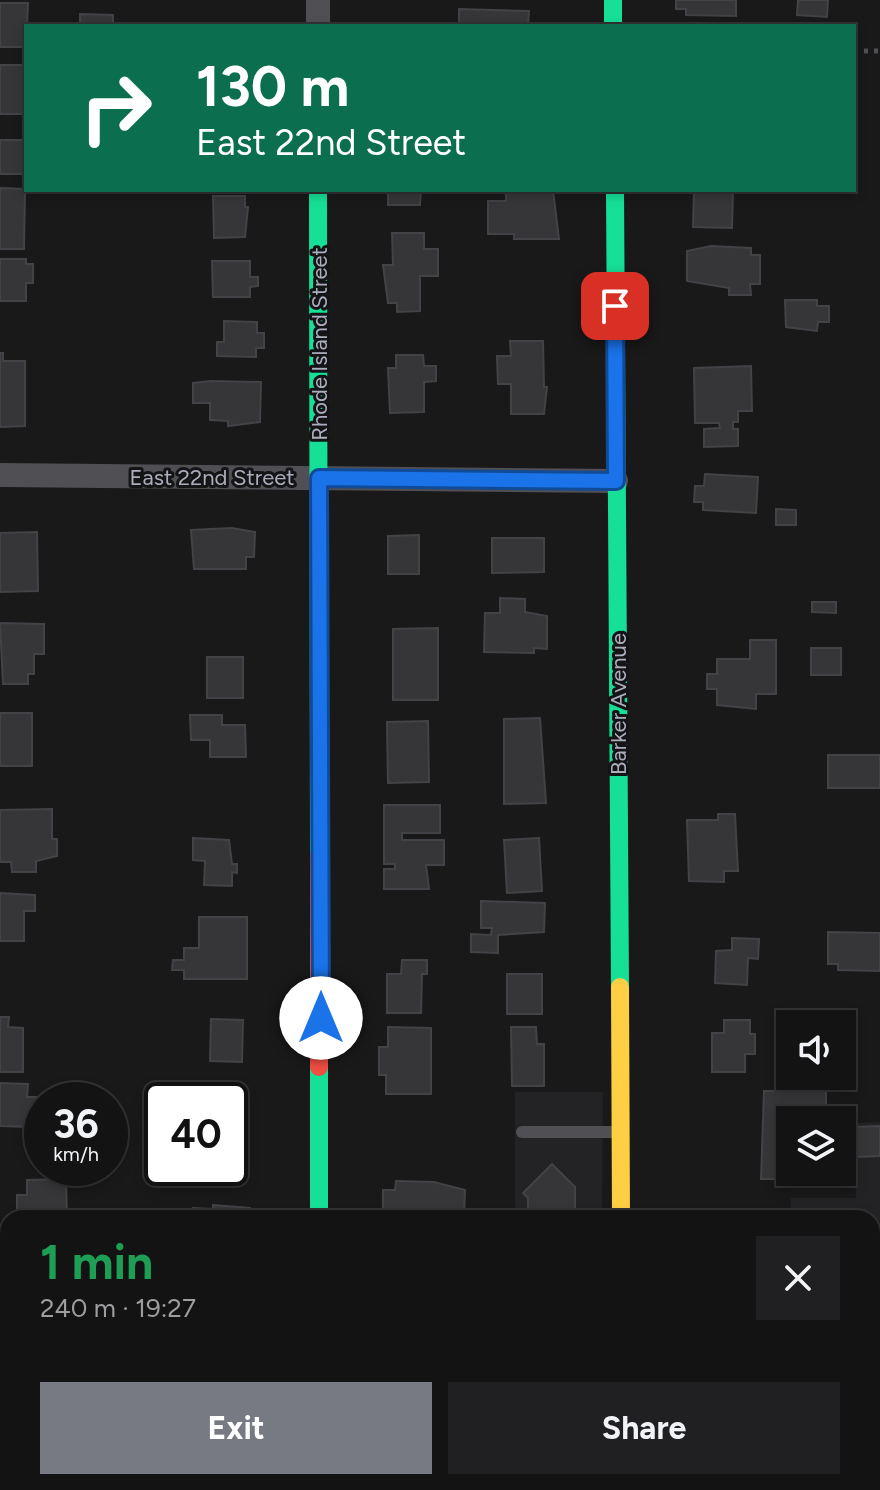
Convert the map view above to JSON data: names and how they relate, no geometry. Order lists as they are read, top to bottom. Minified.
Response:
{"streets":{"street":["Rhode Island Street","East 22nd Street","Barker Avenue"]},"crossings":[["Rhode Island Street","East 22nd Street"],["East 22nd Street","Barker Avenue"]],"page":{"turn":["130 m","East 22nd Street"],"speed":"36 km/h","limit":"40","heading":["1 min","240 m · 19:27"],"buttons":["Exit","Share"]}}
